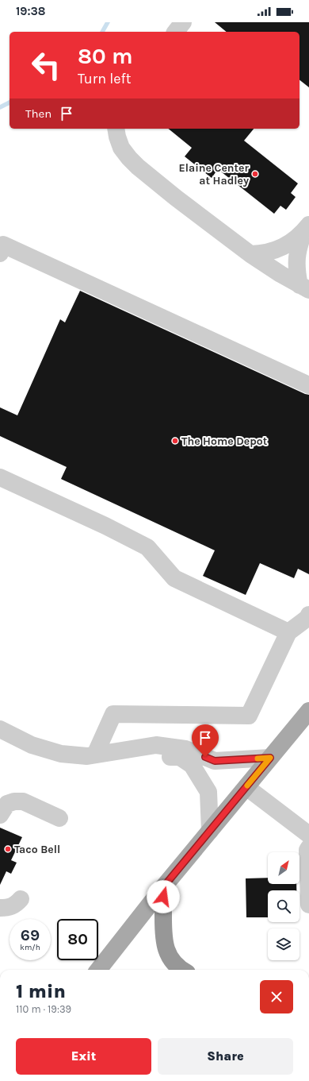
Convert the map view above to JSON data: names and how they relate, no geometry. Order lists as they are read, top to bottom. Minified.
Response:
{"places":["Elaine Center at Hadley","The Home Depot","Taco Bell"],"north":"top right","page":{"status":"19:38","turn":["80 m","Turn left"],"then":"Then","speed":"69 km/h","limit":"80","heading":["1 min","110 m · 19:39"],"buttons":["Exit","Share"]}}
